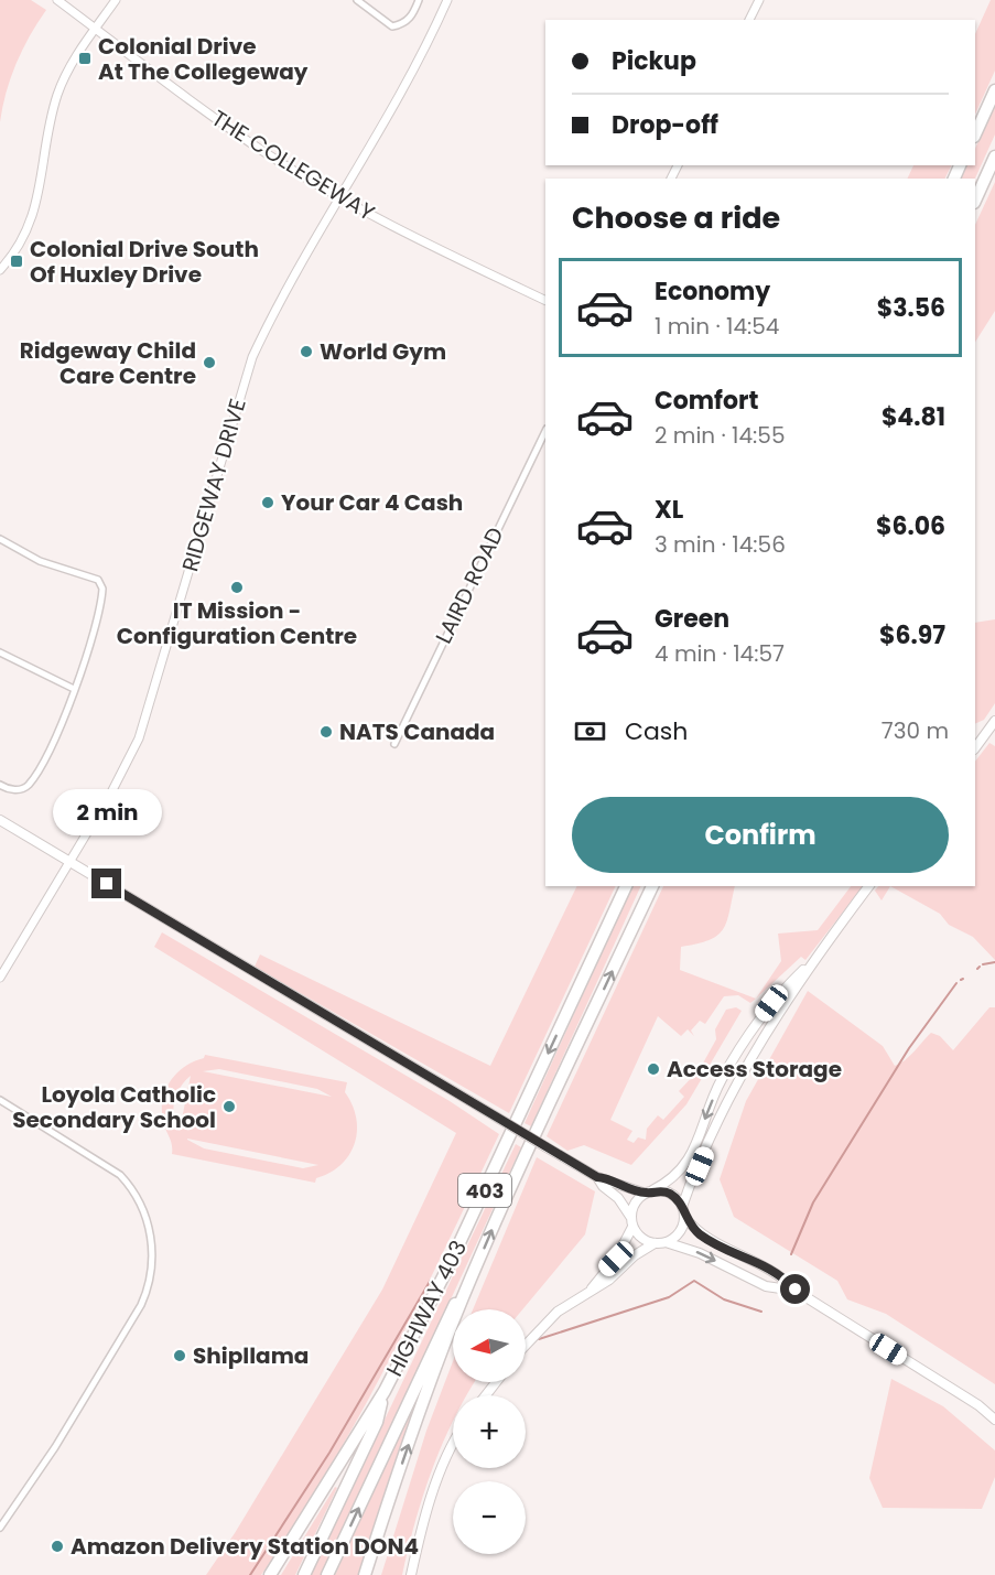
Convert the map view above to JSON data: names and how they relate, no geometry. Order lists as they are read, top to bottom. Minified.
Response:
{"streets":{"highway":["403","HIGHWAY 403"],"street":["THE COLLEGEWAY","RIDGEWAY DRIVE","LAIRD ROAD"]},"crossings":[["THE COLLEGEWAY","RIDGEWAY DRIVE"]],"places":{"transit":["Colonial Drive At The Collegeway","Colonial Drive South Of Huxley Drive"],"other":["World Gym","Ridgeway Child Care Centre","Your Car 4 Cash","IT Mission - Configuration Centre","NATS Canada","Access Storage","Loyola Catholic Secondary School","Shipllama","Amazon Delivery Station DON4"]},"north":"left","page":{"banner":["Pickup","Drop-off"],"heading":"Choose a ride","list":[{"name":"Economy","note":"1 min · 14:54","value":"$3.56"},{"name":"Comfort","note":"2 min · 14:55","value":"$4.81"},{"name":"XL","note":"3 min · 14:56","value":"$6.06"},{"name":"Green","note":"4 min · 14:57","value":"$6.97"}],"pay":["Cash","730 m"],"buttons":"Confirm","bubble":"2 min","map_buttons":["+","−"]}}
